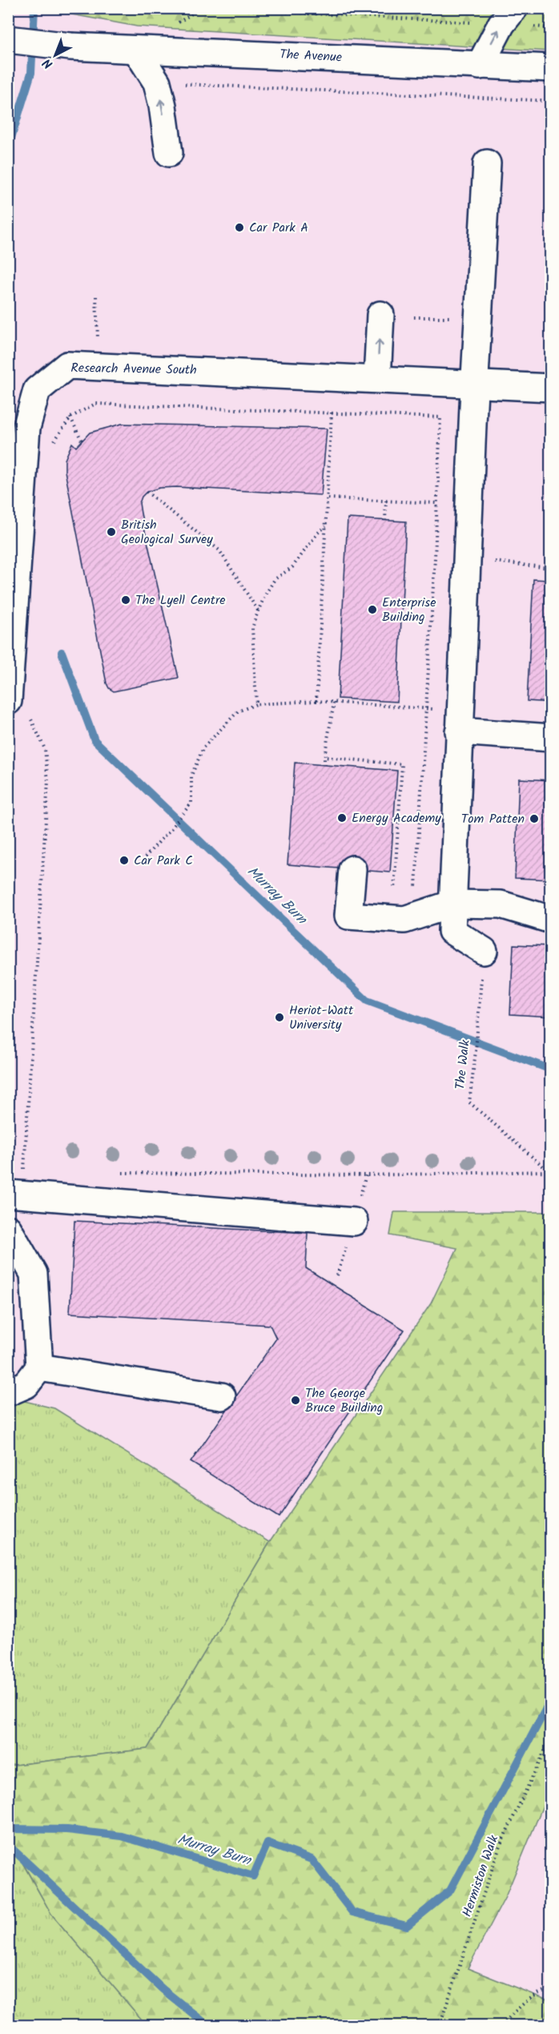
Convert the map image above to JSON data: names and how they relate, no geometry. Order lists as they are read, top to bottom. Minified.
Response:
{"streets":{"street":["The Avenue","Research Avenue South"],"path":["The Walk","Hermiston Walk"]},"water":["Murray Burn"],"places":["Car Park A","British Geological Survey","The Lyell Centre","Enterprise Building","Energy Academy","Tom Patten","Car Park C","Heriot-Watt University","The George Bruce Building"],"north":"bottom left"}
